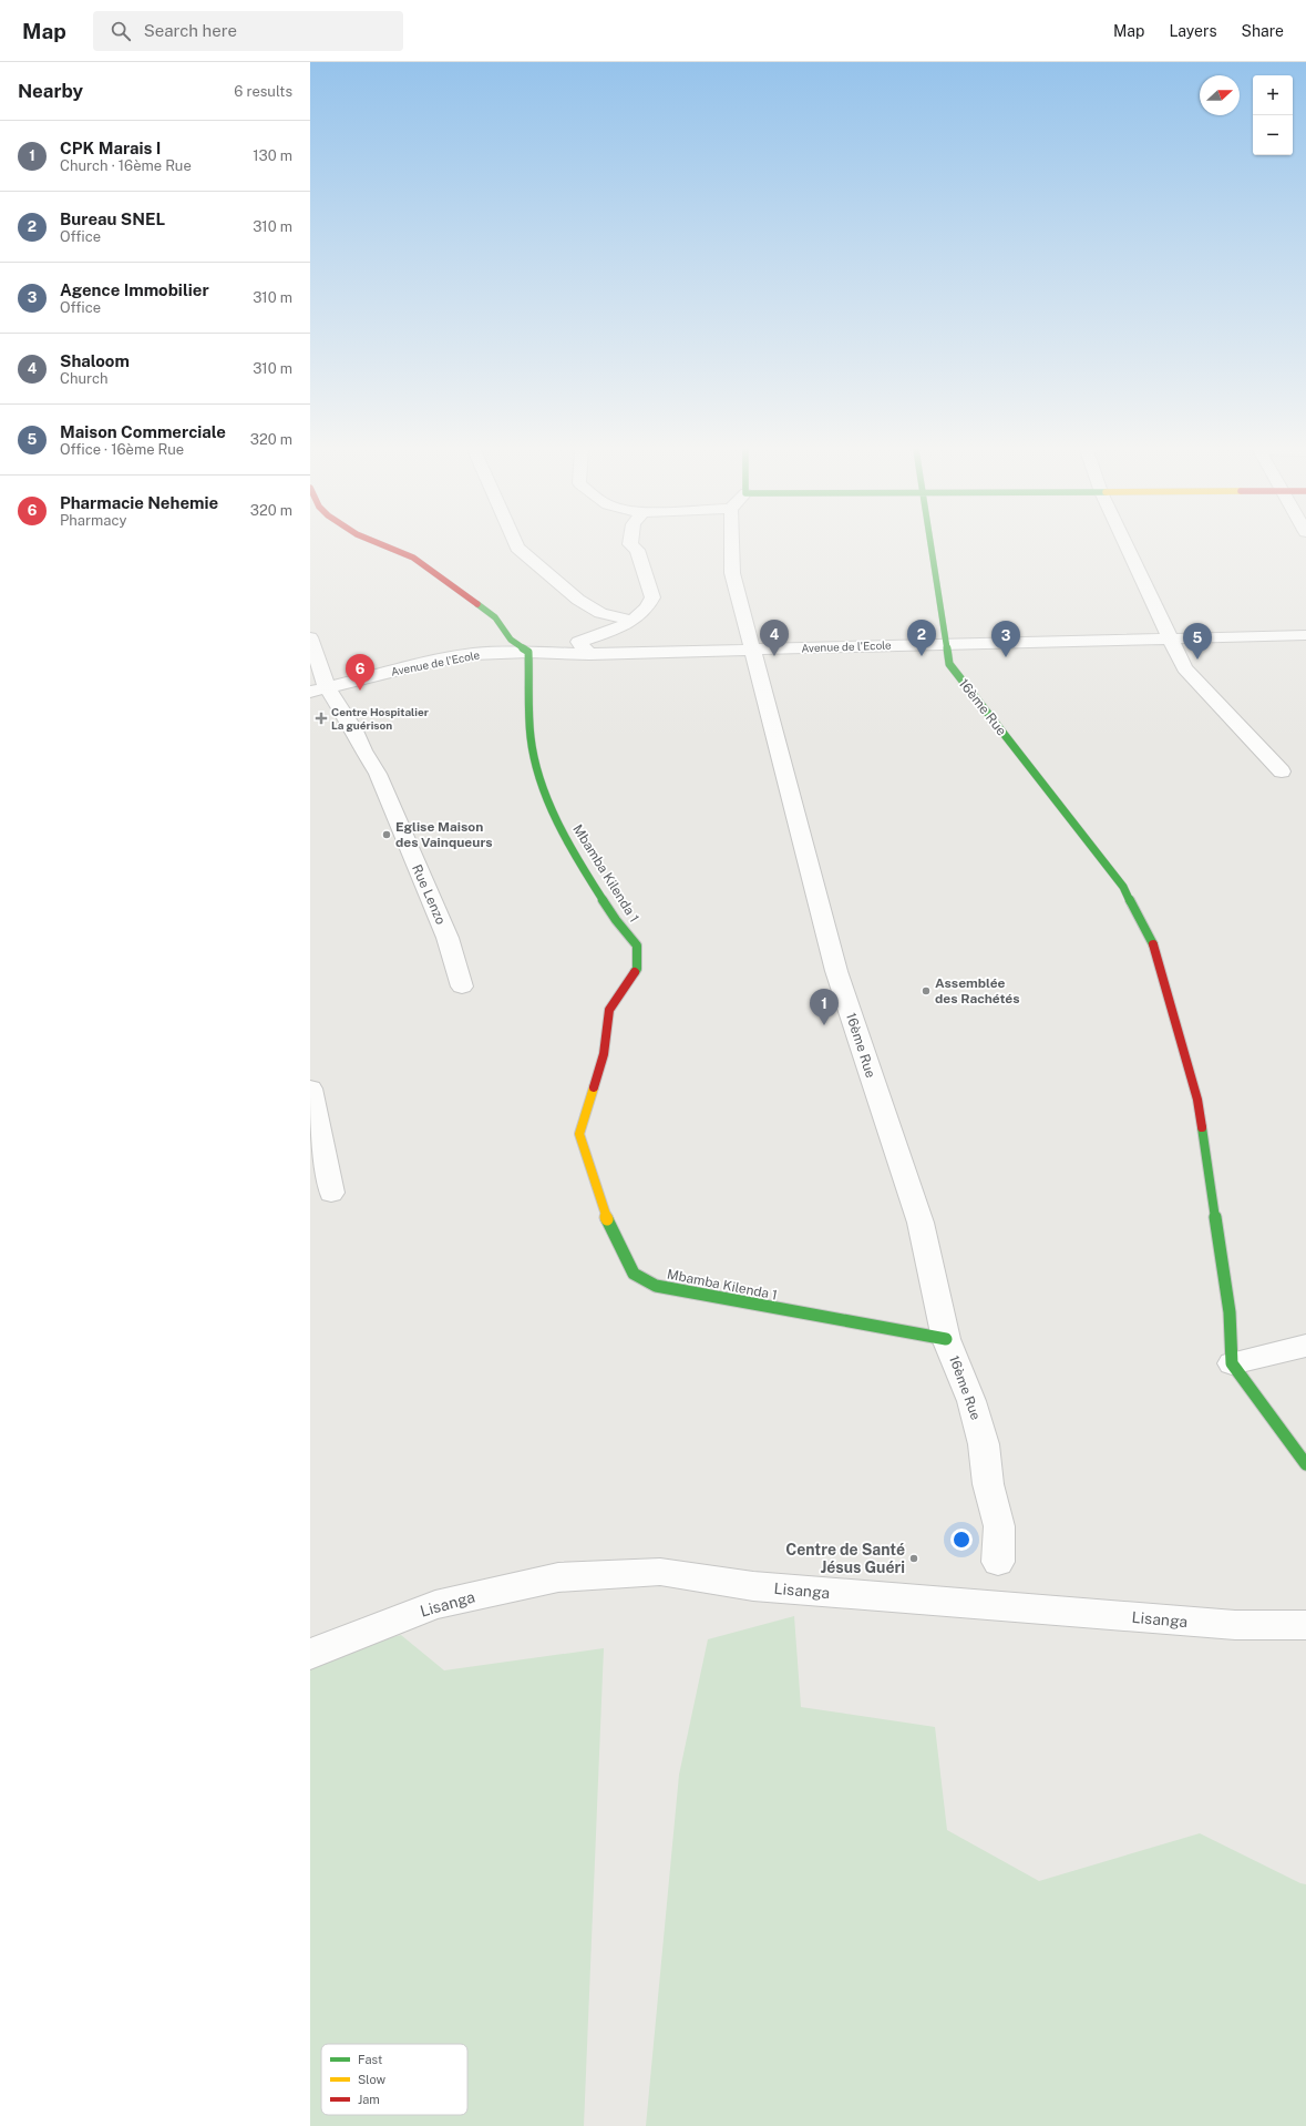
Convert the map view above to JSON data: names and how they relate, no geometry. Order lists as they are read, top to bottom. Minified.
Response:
{"streets":{"street":["Avenue de l'Ecole","16ème Rue","Mbamba Kilenda 1","Rue Lenzo","Lisanga"]},"crossings":[["Avenue de l'Ecole","16ème Rue"],["Avenue de l'Ecole","Mbamba Kilenda 1"],["Avenue de l'Ecole","Rue Lenzo"],["16ème Rue","Mbamba Kilenda 1"]],"places":{"health":["Centre Hospitalier La guérison"],"other":["Eglise Maison des Vainqueurs","Assemblée des Rachétés","Centre de Santé Jésus Guéri"]},"legend":["Fast","Slow","Jam"],"north":"right","page":{"header":"Map","search":"Search here","nav":["Map","Layers","Share"],"heading":["Nearby","6 results"],"map_buttons":["+","−"],"list":[{"mark":"1","name":"CPK Marais I","note":"Church · 16ème Rue","value":"130 m"},{"mark":"2","name":"Bureau SNEL","note":"Office","value":"310 m"},{"mark":"3","name":"Agence Immobilier","note":"Office","value":"310 m"},{"mark":"4","name":"Shaloom","note":"Church","value":"310 m"},{"mark":"5","name":"Maison Commerciale","note":"Office · 16ème Rue","value":"320 m"},{"mark":"6","name":"Pharmacie Nehemie","note":"Pharmacy","value":"320 m"}],"pins":["2","4","3","5","6","1"]}}
